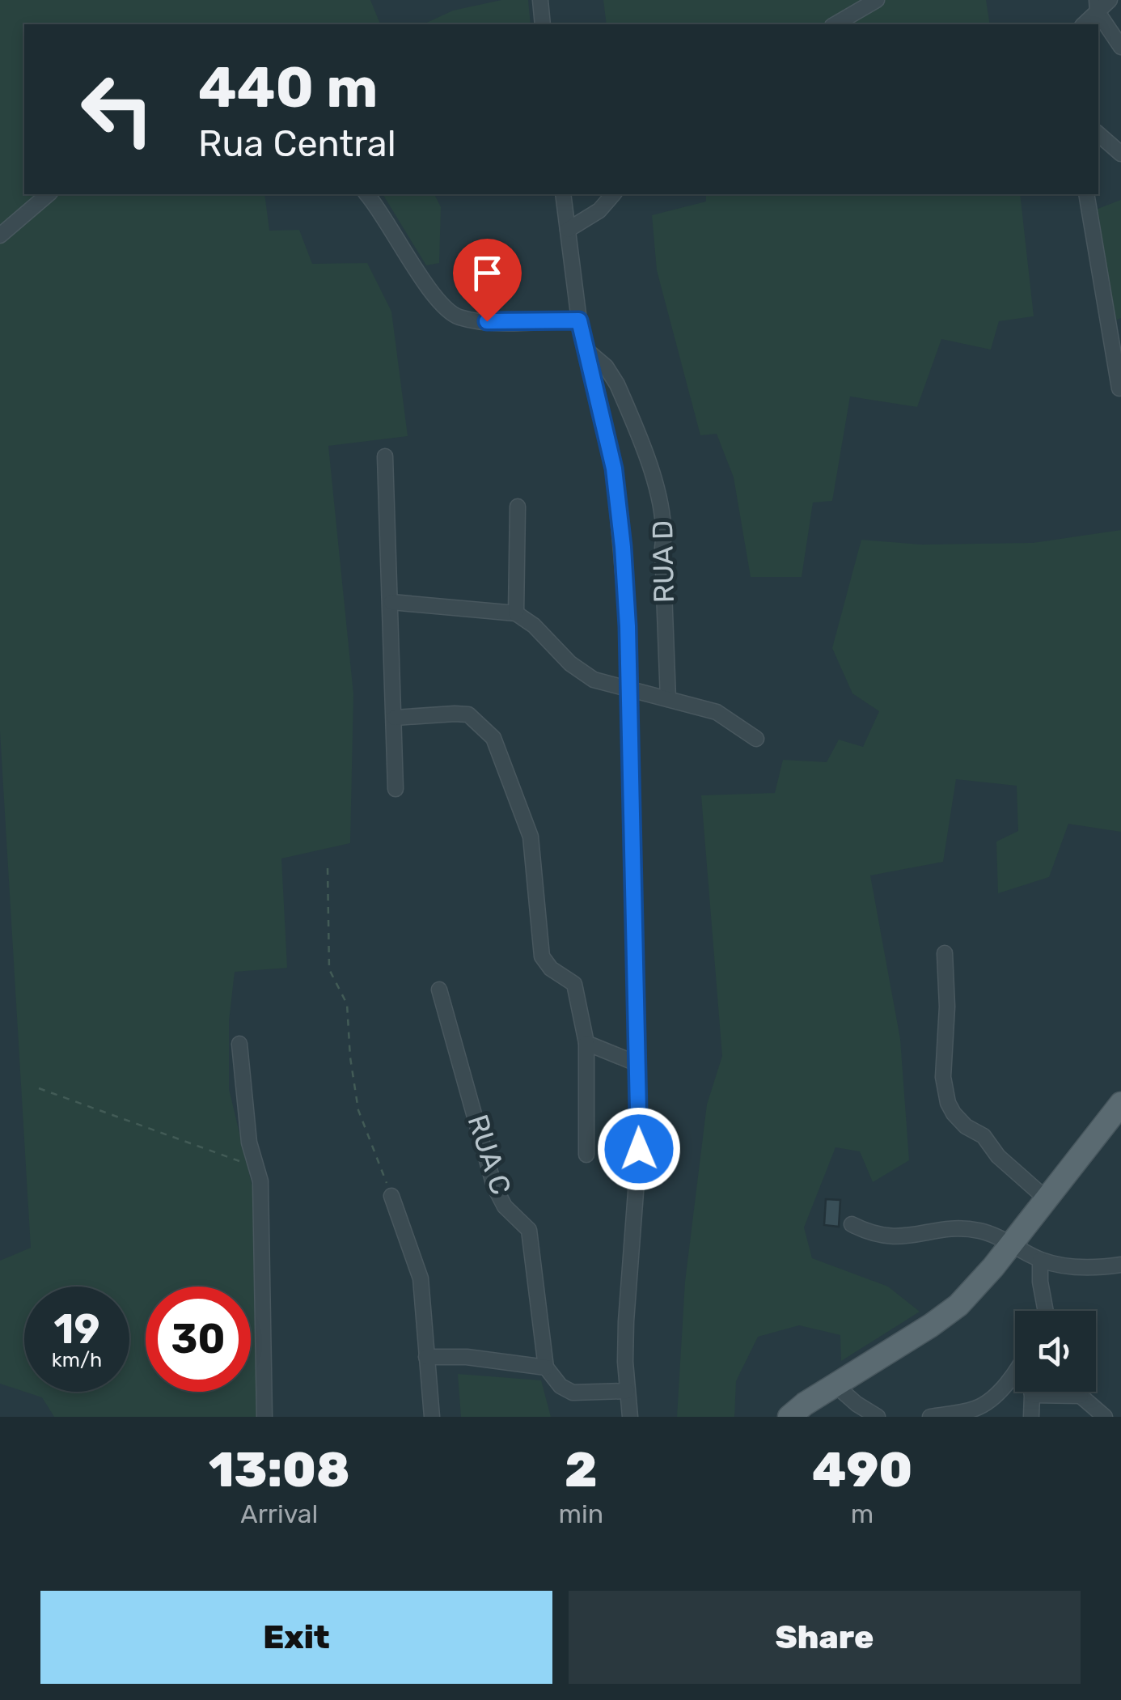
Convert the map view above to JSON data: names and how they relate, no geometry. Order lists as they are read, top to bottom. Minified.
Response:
{"streets":{"street":["RUA D","RUA C"]},"page":{"turn":["440 m","Rua Central"],"speed":"19 km/h","limit":"30","eta":["13:08","Arrival","2","min","490","m"],"buttons":["Exit","Share"]}}
